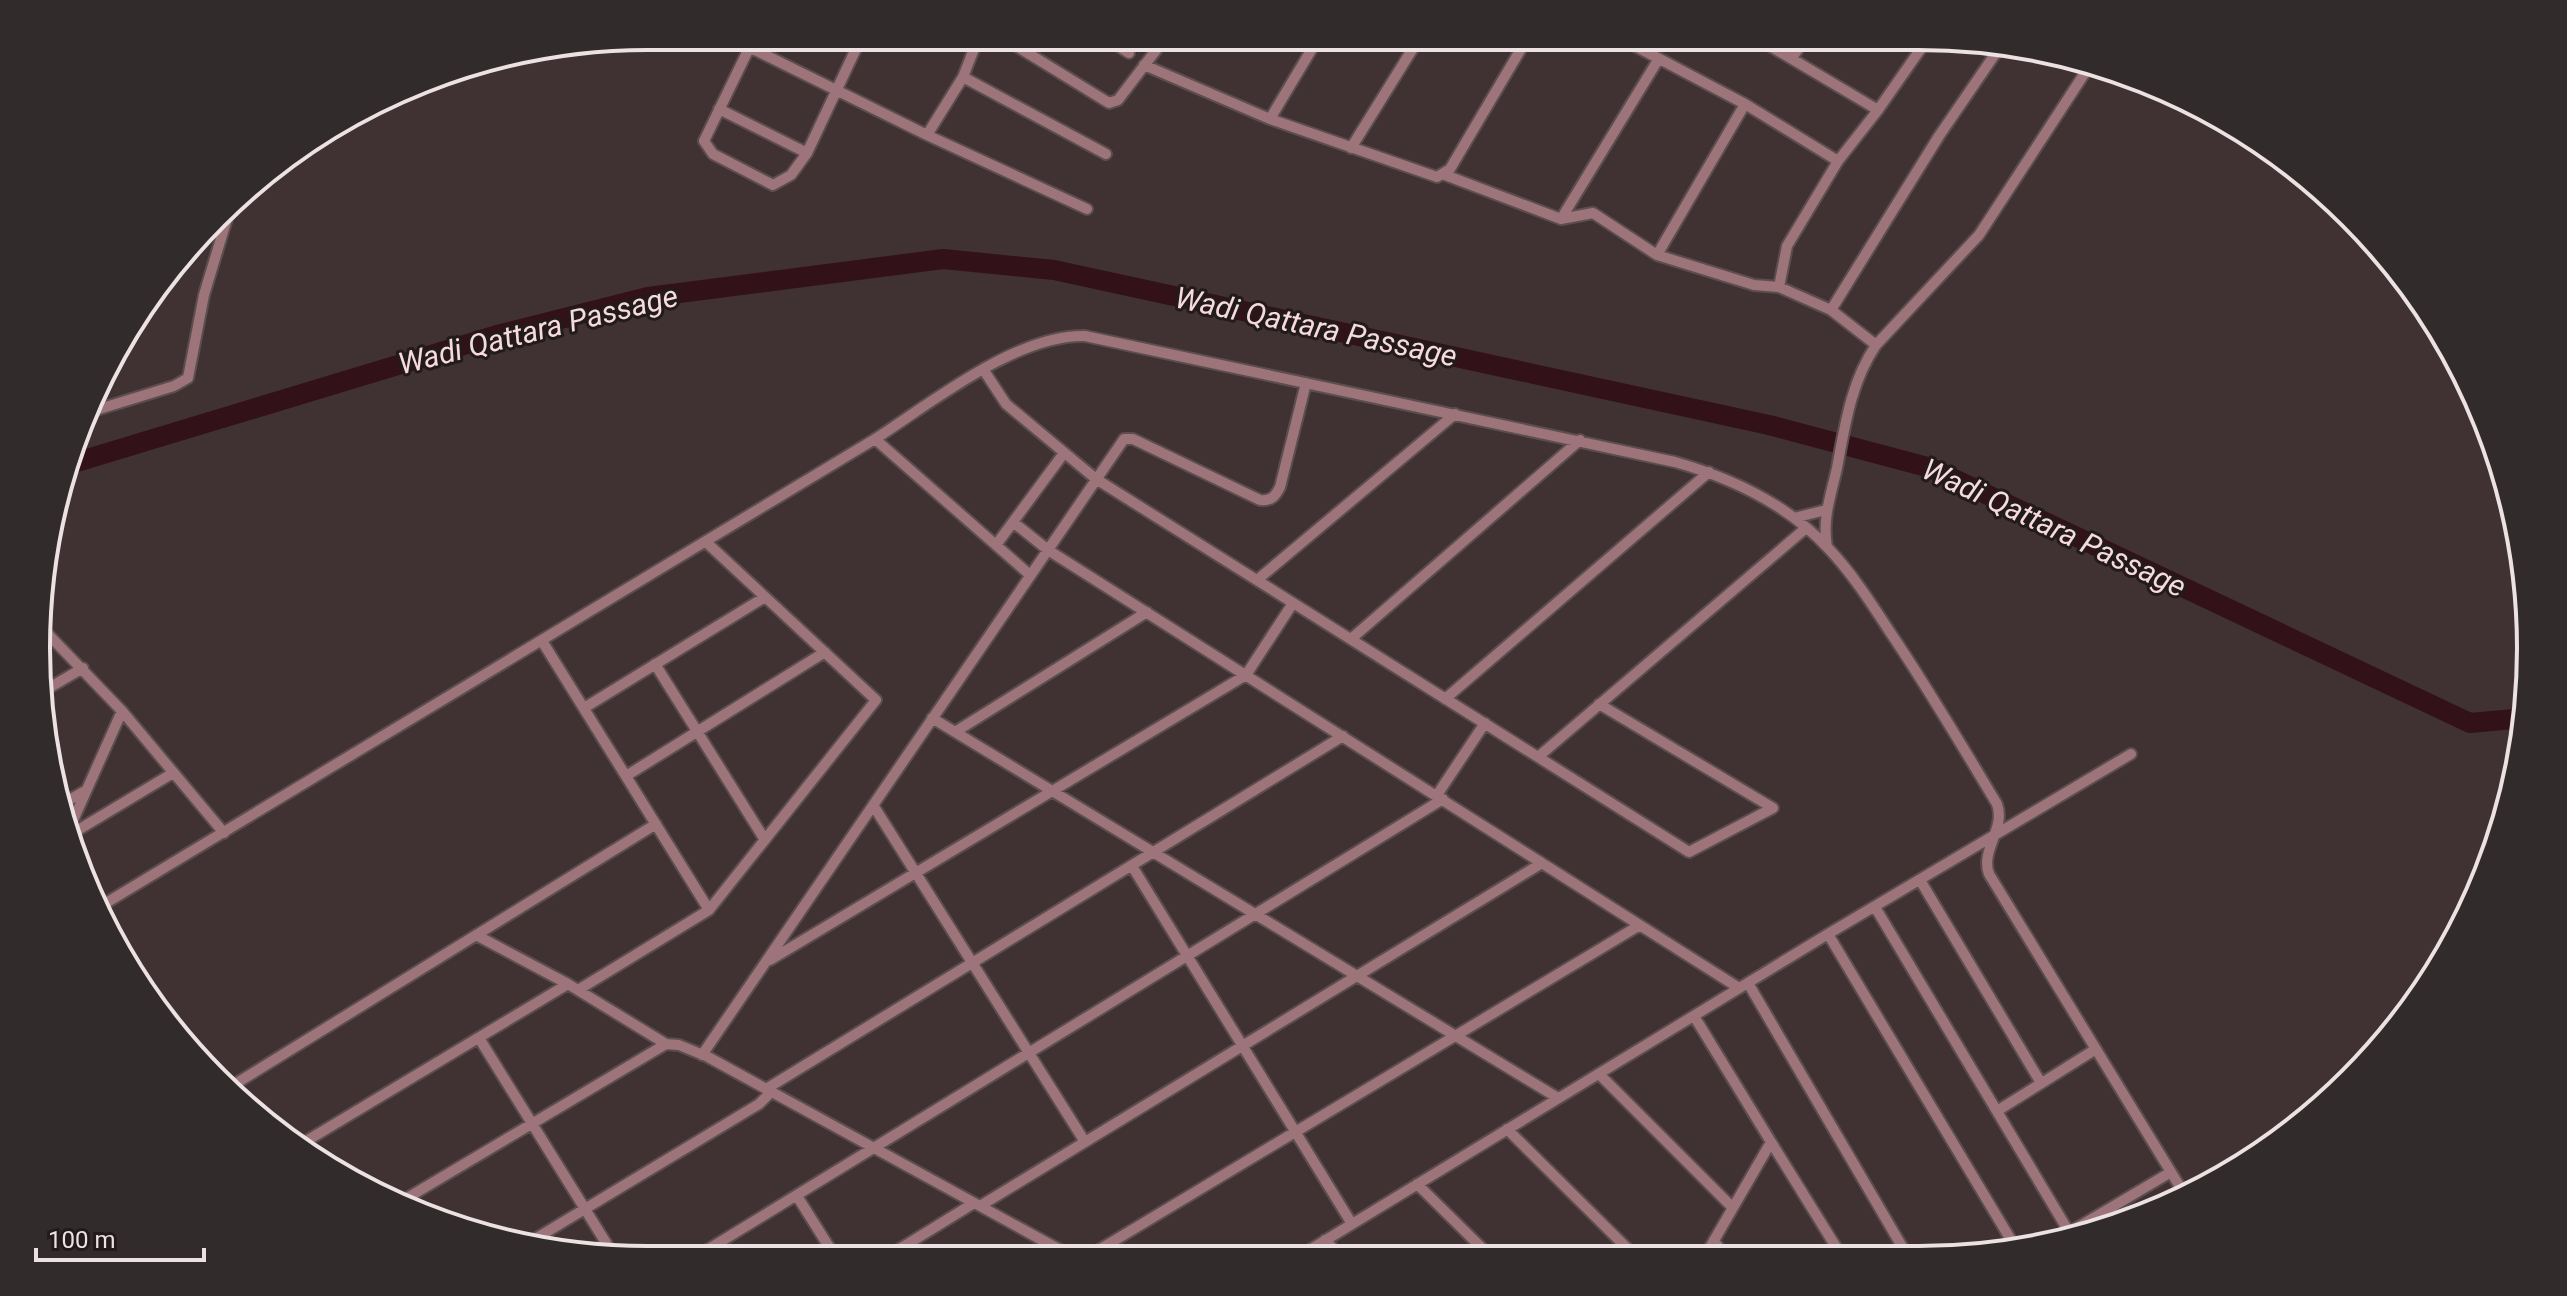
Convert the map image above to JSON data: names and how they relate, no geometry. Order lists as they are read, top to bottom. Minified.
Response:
{"water":["Wadi Qattara Passage"],"scale_bar":"100 m"}
